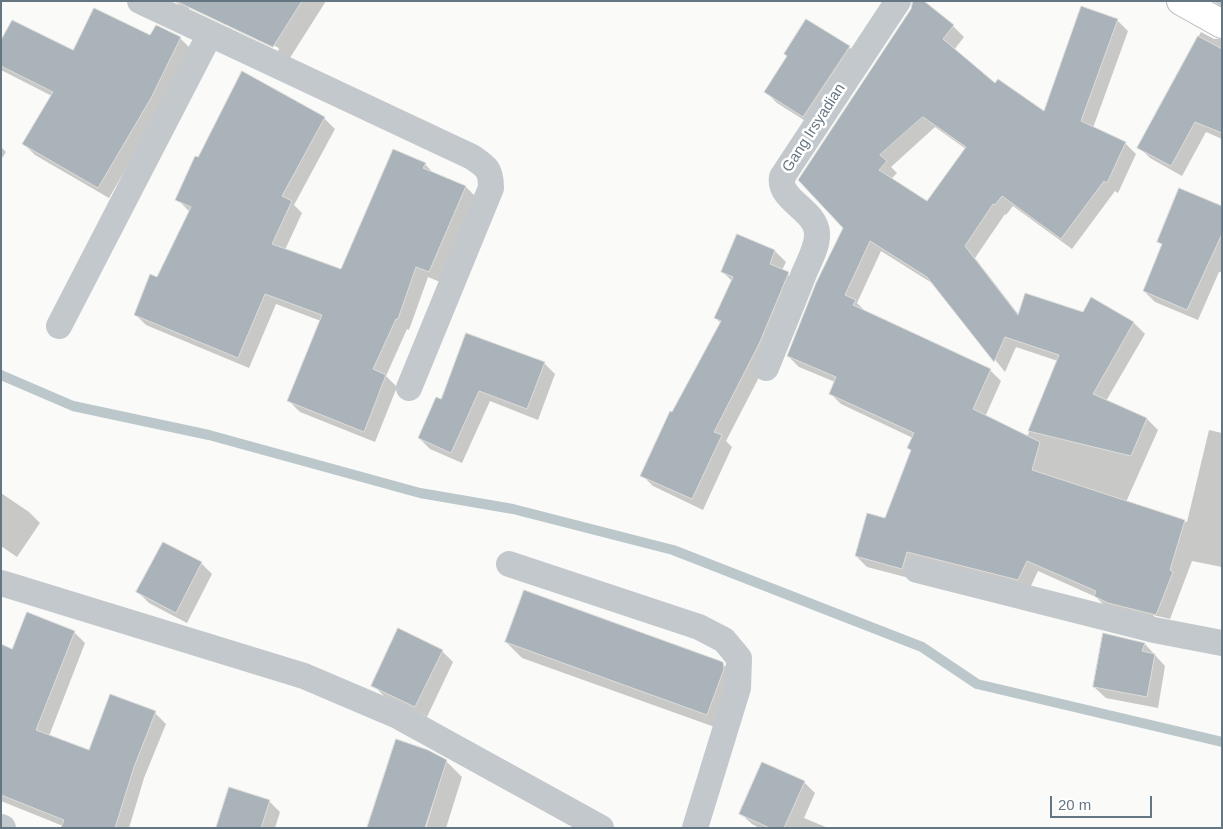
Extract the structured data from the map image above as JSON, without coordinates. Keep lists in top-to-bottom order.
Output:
{
  "streets": {
    "street": ["Gang Irsyadian"]
  },
  "scale_bar": "20 m"
}
